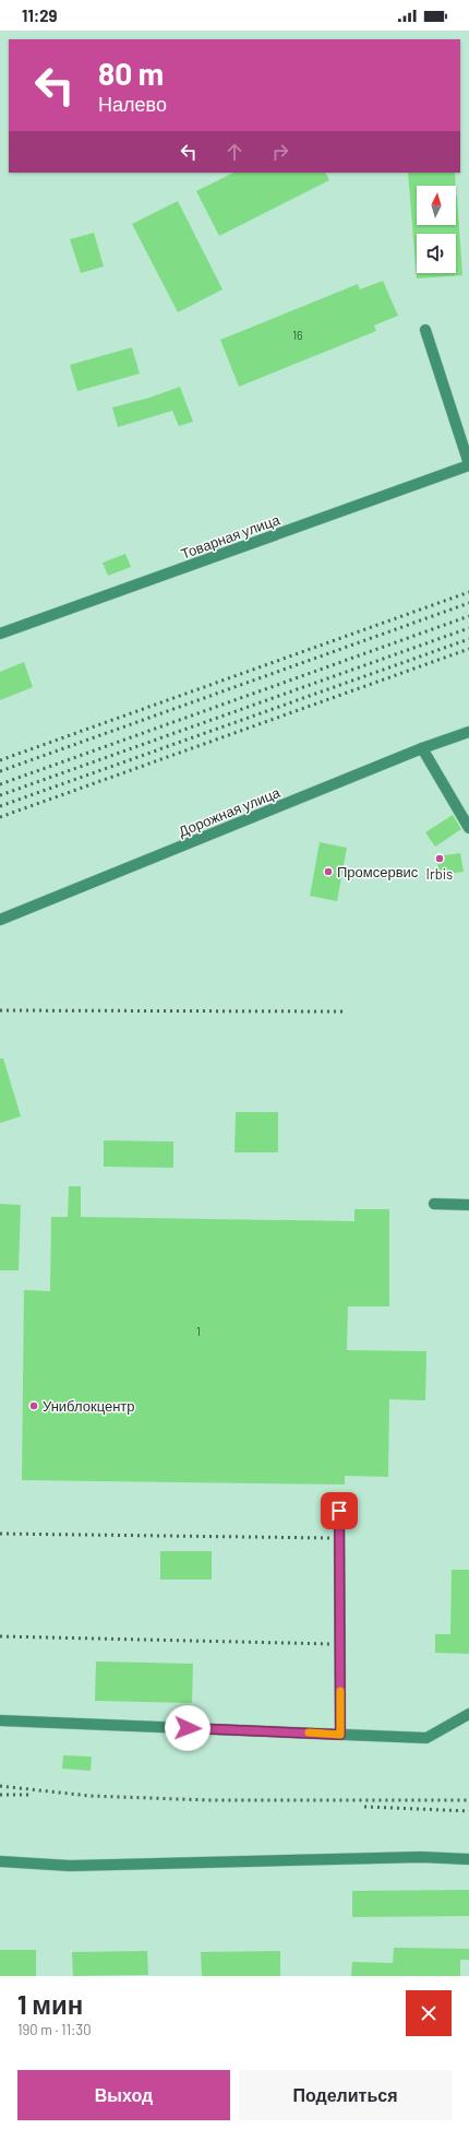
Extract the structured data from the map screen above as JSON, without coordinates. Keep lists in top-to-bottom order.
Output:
{
  "streets": {
    "street": ["Товарная улица", "Дорожная улица"]
  },
  "places": ["Irbis", "Промсервис", "Униблокцентр"],
  "house_numbers": ["16", "1"],
  "north": "top",
  "page": {
    "status": "11:29",
    "turn": ["80 m", "Налево"],
    "heading": ["1 мин", "190 m · 11:30"],
    "buttons": ["Выход", "Поделиться"]
  }
}
